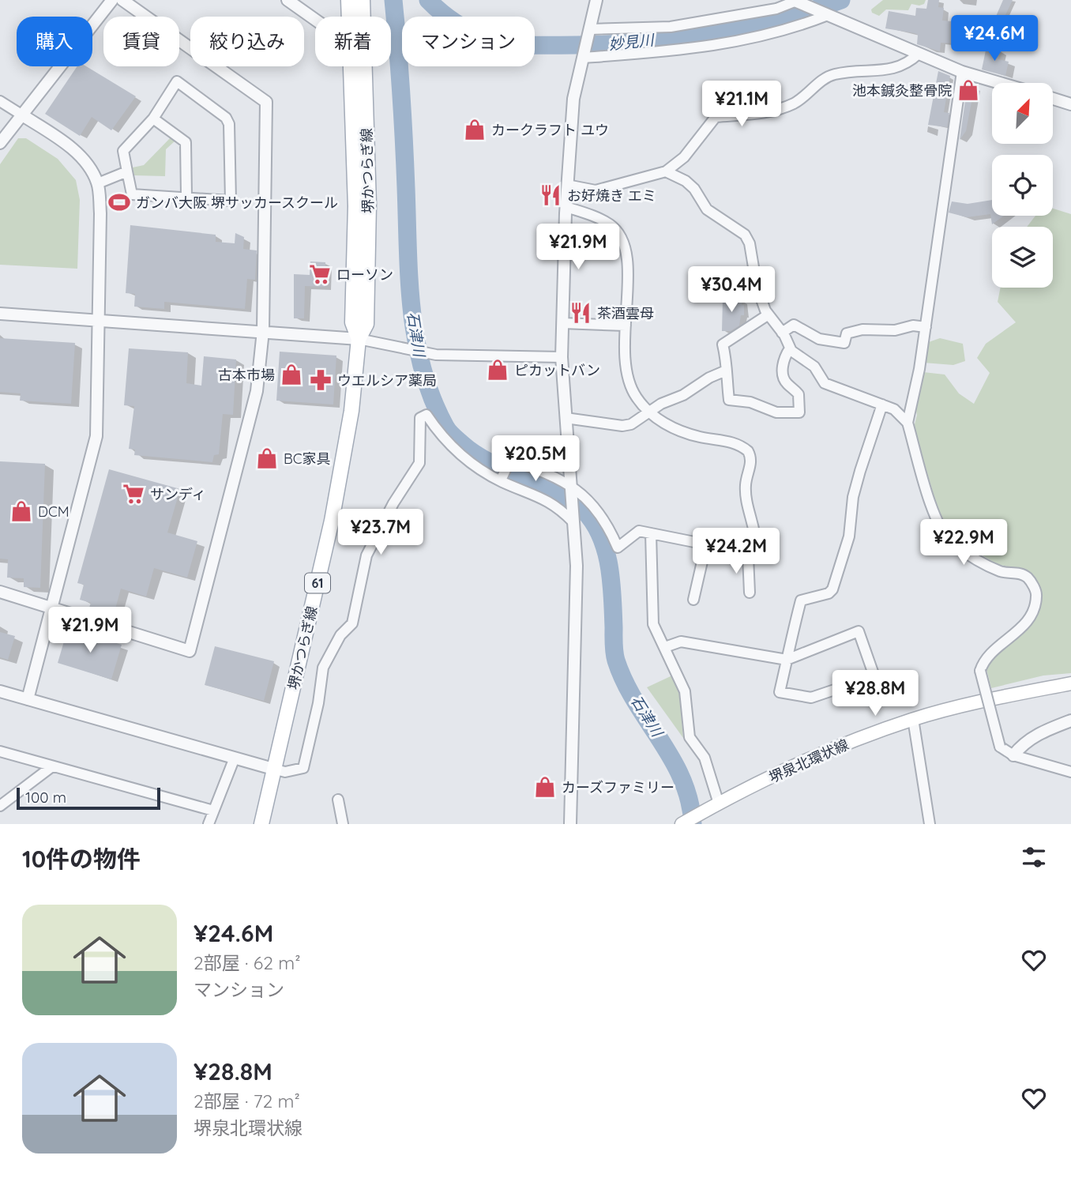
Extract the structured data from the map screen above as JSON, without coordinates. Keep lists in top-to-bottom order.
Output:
{
  "streets": {
    "main road": ["堺かつらぎ線", "61", "堺泉北環状線"]
  },
  "water": ["妙見川", "石津川"],
  "places": {
    "shop": [
      "池本鍼灸整骨院",
      "カークラフト ユウ",
      "ピカットバン",
      "古本市場",
      "BC家具",
      "DCM",
      "カーズファミリー"
    ],
    "restaurant": ["お好焼き エミ", "茶酒雲母"],
    "sports": ["ガンバ大阪 堺サッカースクール"],
    "supermarket": ["ローソン", "サンディ"],
    "pharmacy": ["ウエルシア薬局"]
  },
  "scale_bar": "100 m",
  "north": "top right",
  "page": {
    "price": [
      "¥24.6M",
      "¥21.1M",
      "¥21.9M",
      "¥30.4M",
      "¥20.5M",
      "¥23.7M",
      "¥22.9M",
      "¥24.2M",
      "¥21.9M",
      "¥28.8M"
    ],
    "chip": [
      "購入",
      "賃貸",
      "絞り込み",
      "新着",
      "マンション"
    ],
    "scale": "100 m",
    "heading": "10件の物件",
    "list": [
      {
        "name": "¥24.6M",
        "note": "2部屋 · 62 m² · マンション"
      },
      {
        "name": "¥28.8M",
        "note": "2部屋 · 72 m² · 堺泉北環状線"
      }
    ]
  }
}
